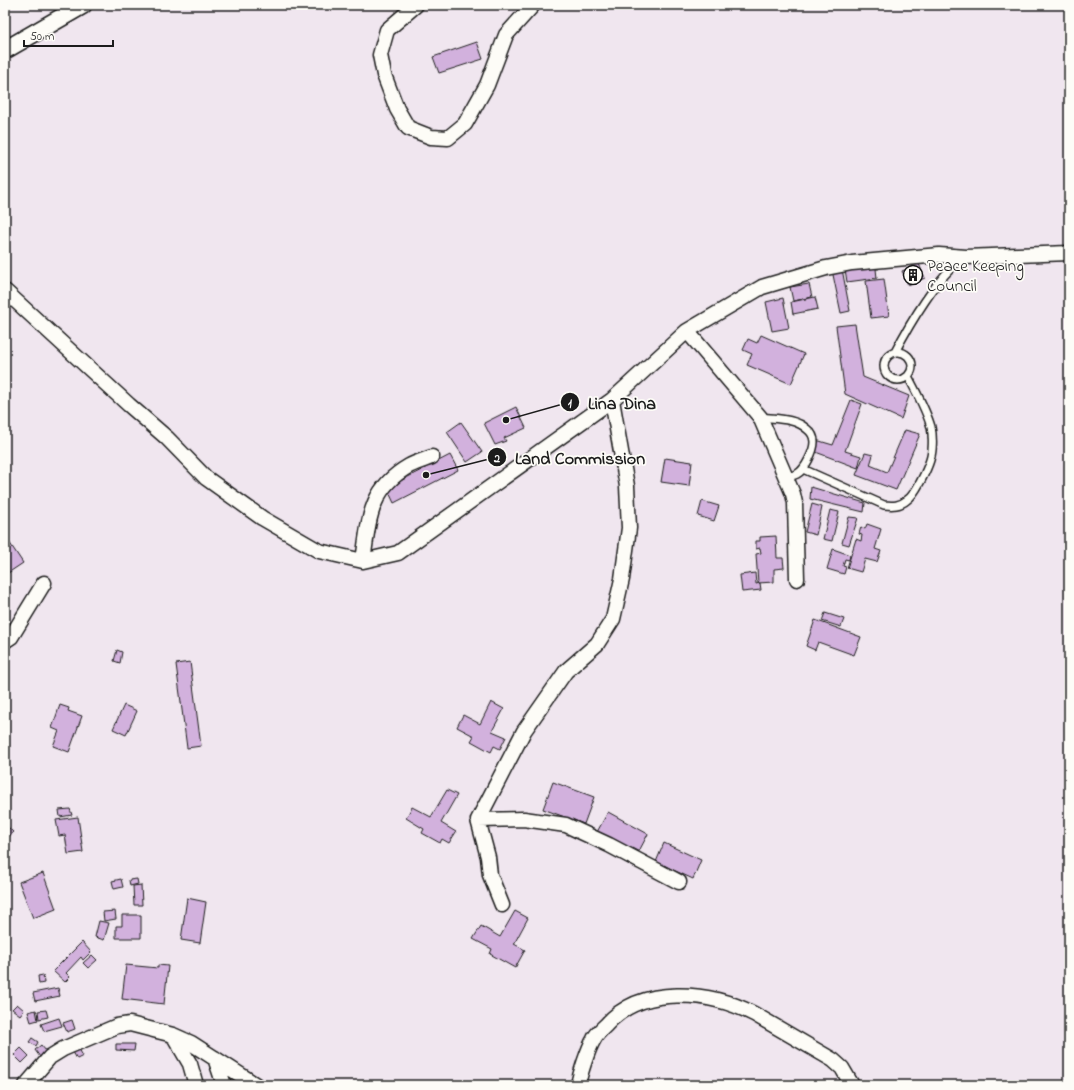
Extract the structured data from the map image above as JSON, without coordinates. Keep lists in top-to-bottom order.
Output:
{
  "places": {
    "building": ["Peace Keeping Council"],
    "other": ["Lina Dina", "Land Commission"]
  },
  "scale_bar": "50 m"
}
